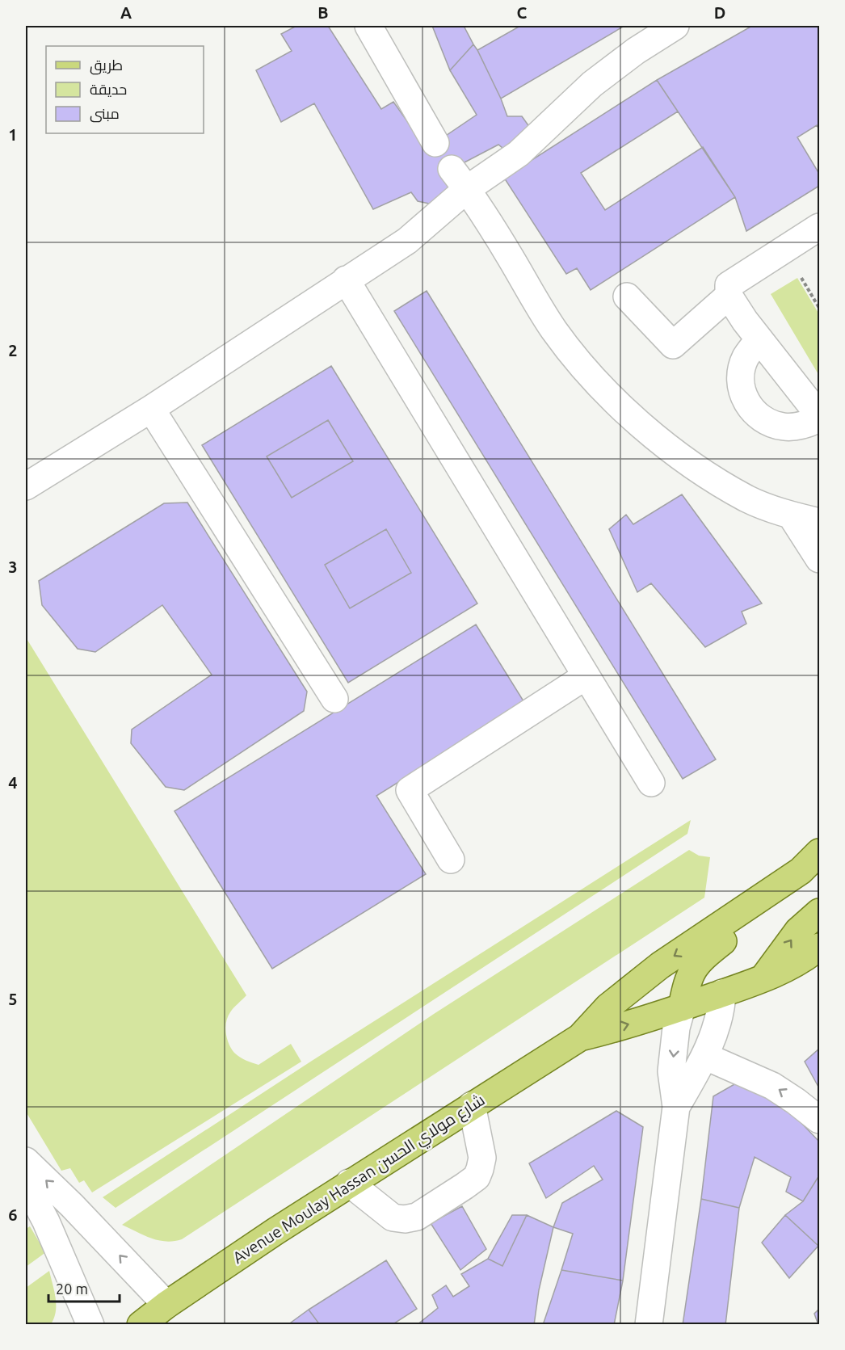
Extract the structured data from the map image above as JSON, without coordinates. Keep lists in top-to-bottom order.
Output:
{
  "streets": {
    "main road": ["Avenue Moulay Hassan شارع مولاي الحسن"]
  },
  "legend": ["طريق", "حديقة", "مبنى"],
  "scale_bar": "20 m",
  "grid": {
    "columns": [
      "A",
      "B",
      "C",
      "D"
    ],
    "rows": [
      "1",
      "2",
      "3",
      "4",
      "5",
      "6"
    ]
  }
}
